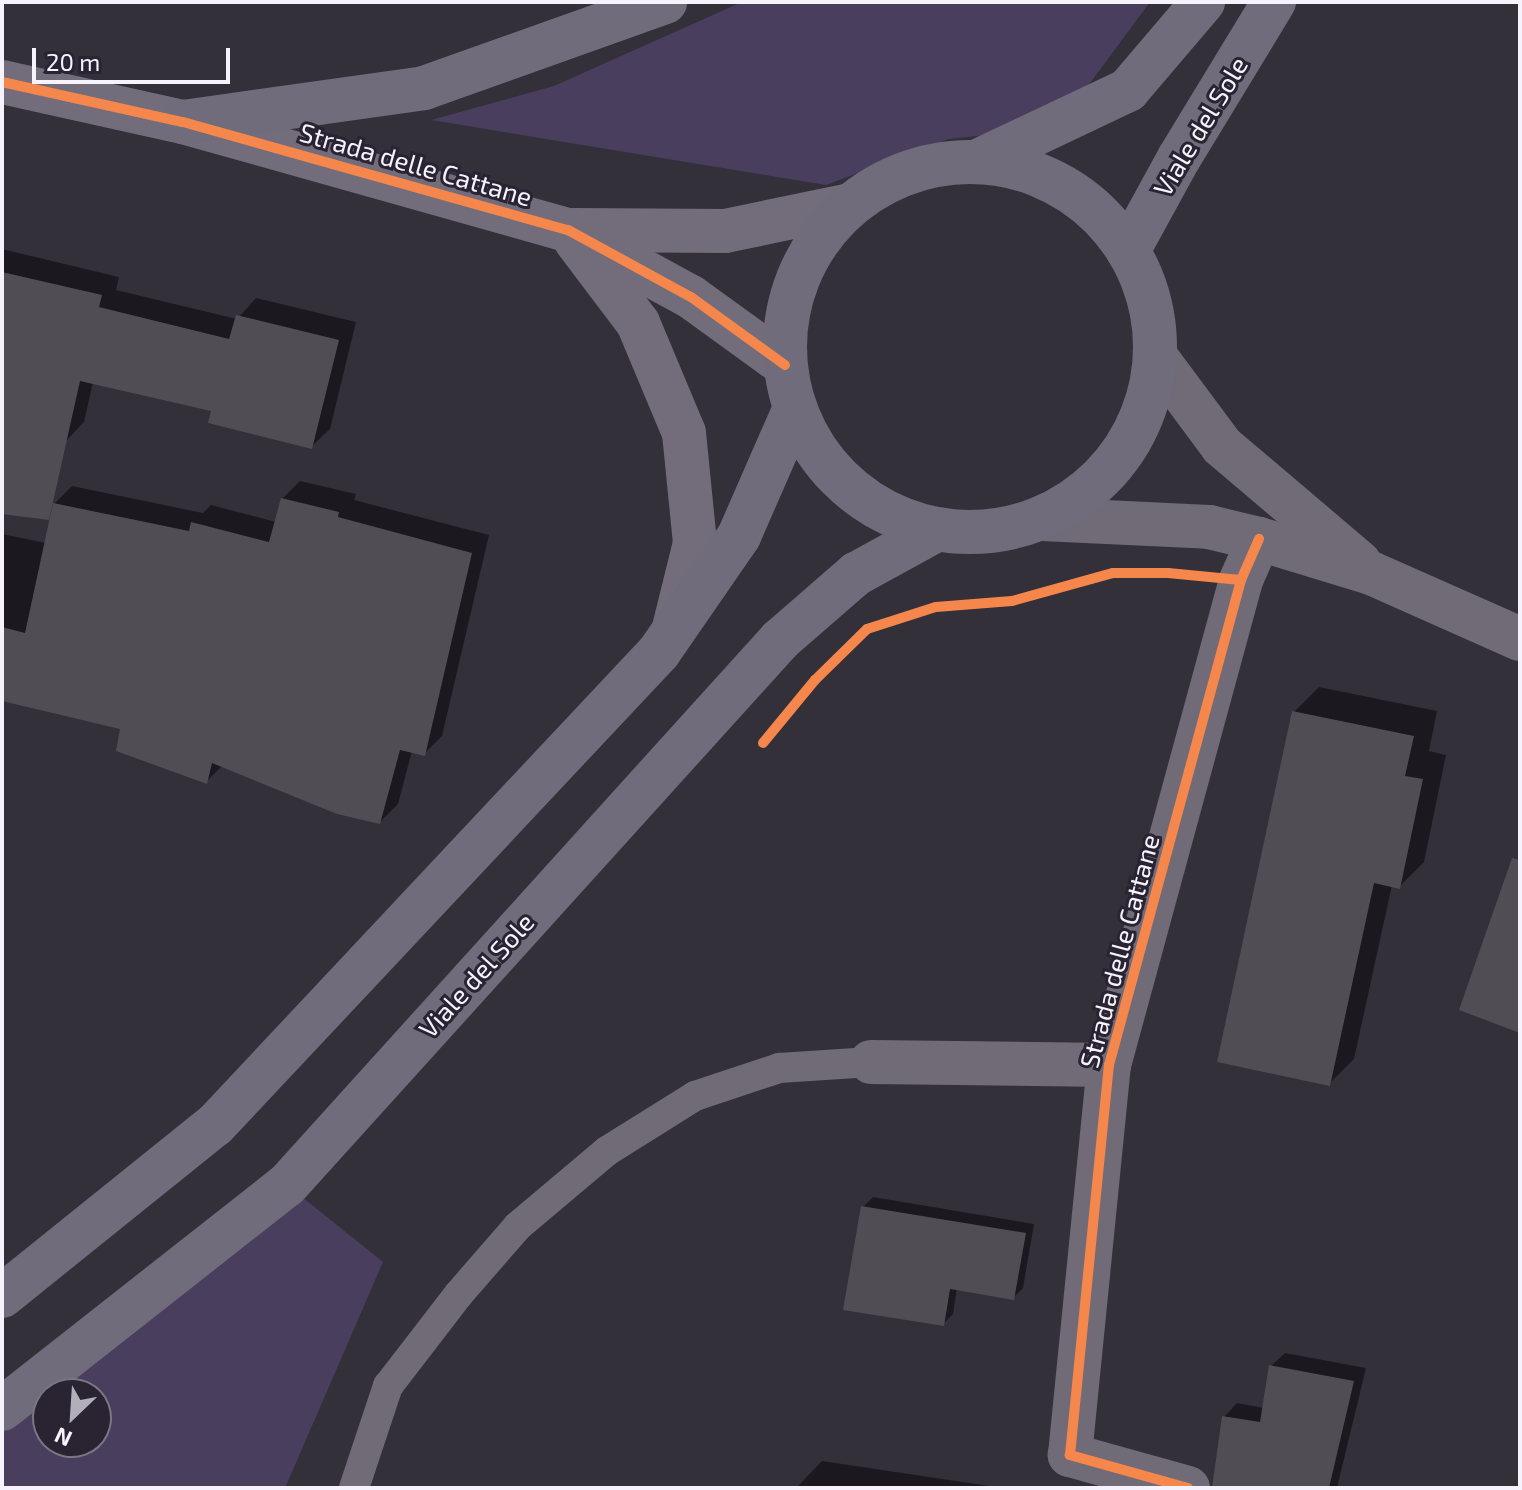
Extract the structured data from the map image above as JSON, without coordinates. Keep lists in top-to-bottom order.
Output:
{
  "streets": {
    "main road": ["Viale del Sole"],
    "street": ["Strada delle Cattane"]
  },
  "scale_bar": "20 m",
  "north": "bottom left"
}
